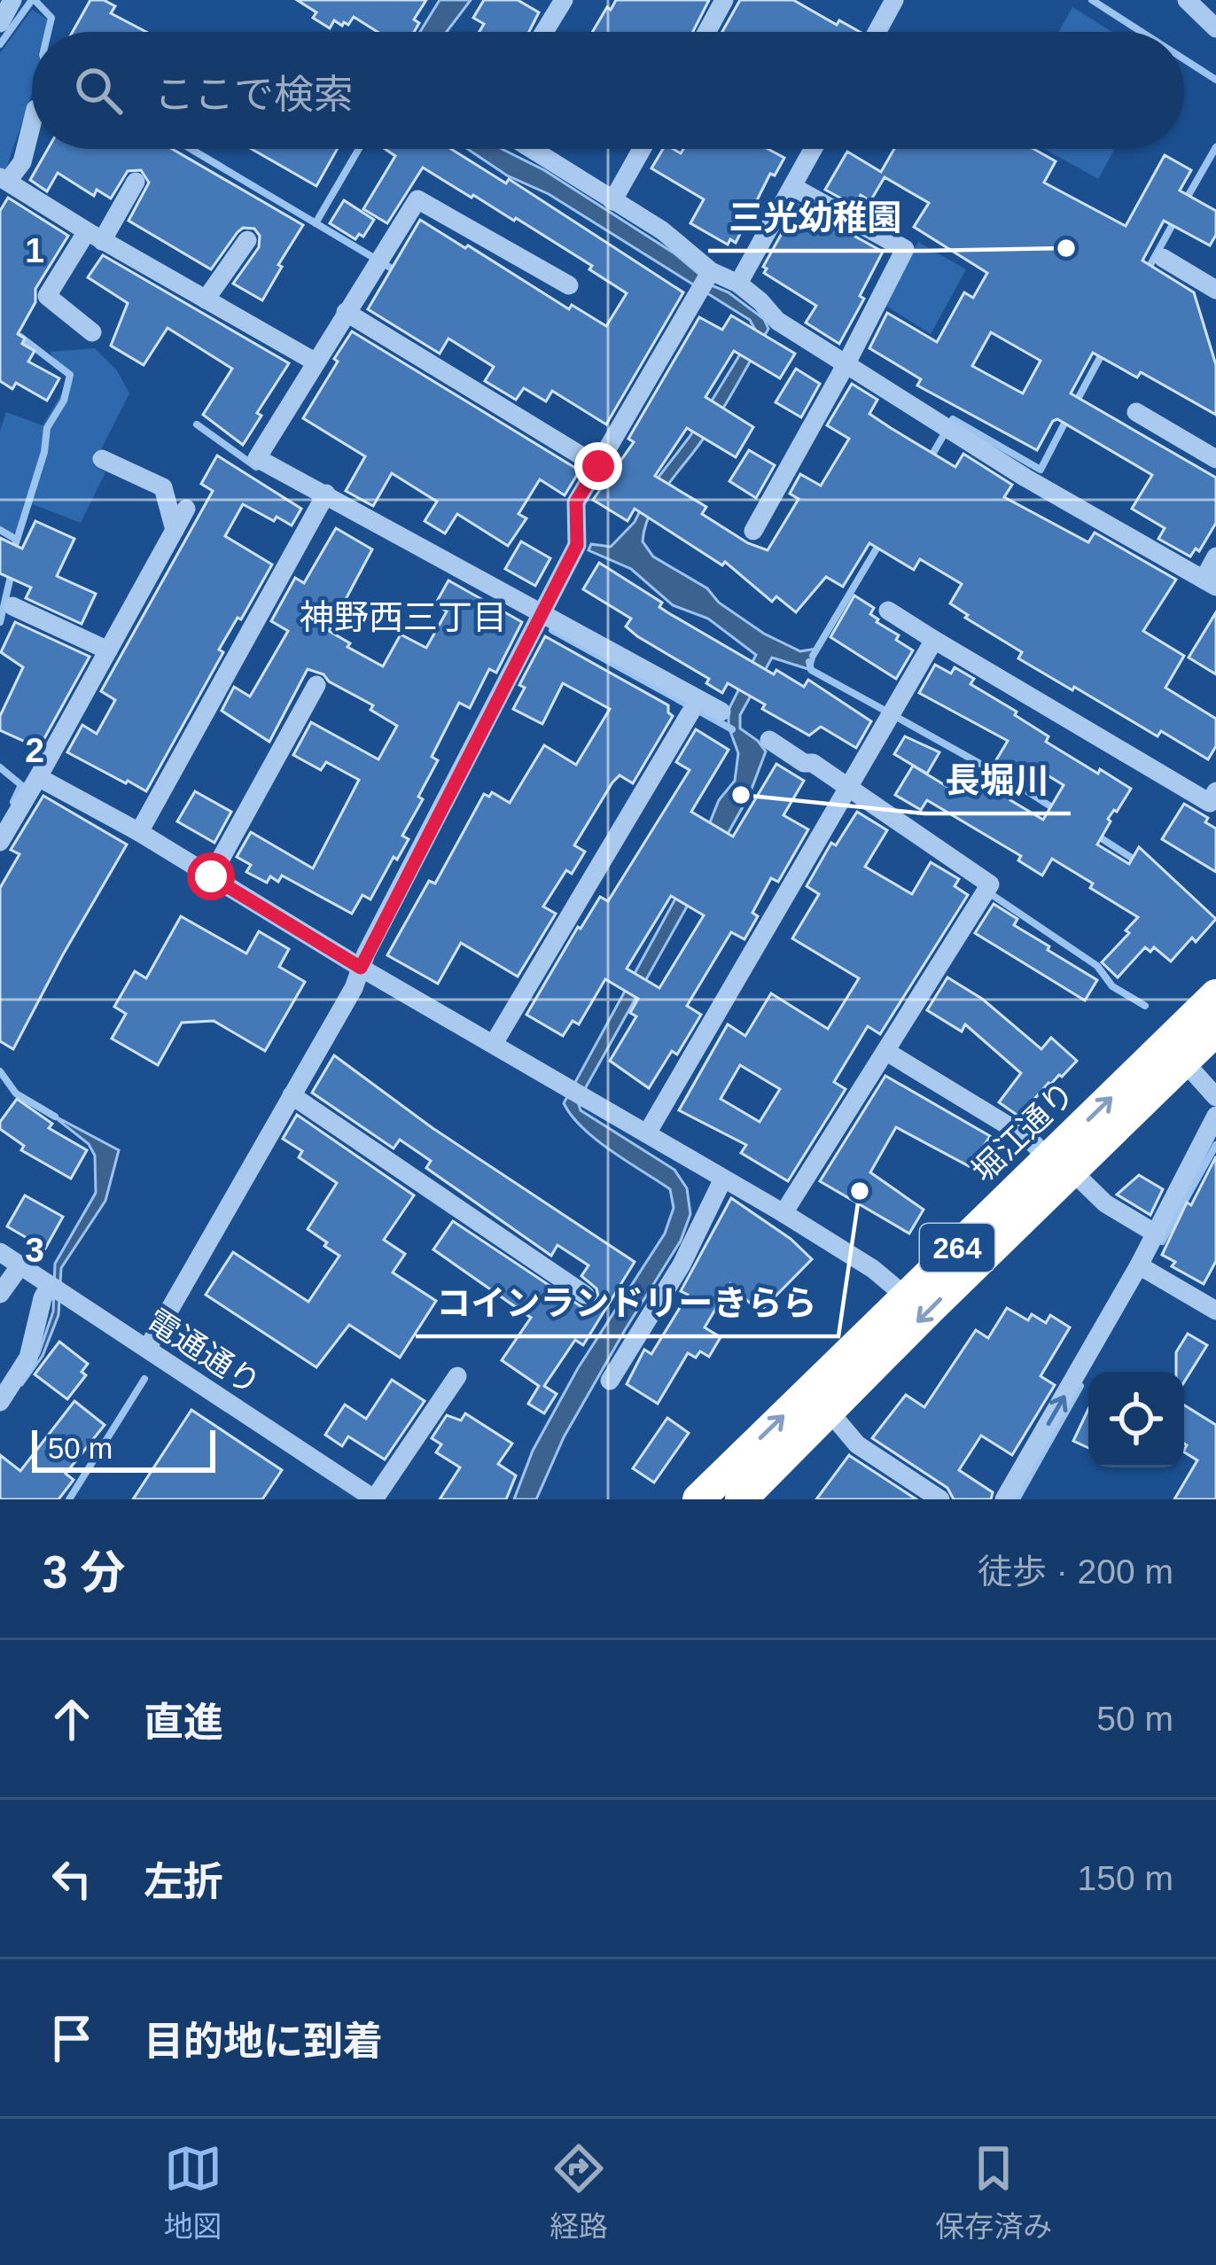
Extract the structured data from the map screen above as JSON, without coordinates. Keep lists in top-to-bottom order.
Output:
{
  "streets": {
    "highway": ["堀江通り", "264"],
    "street": ["電通通り"]
  },
  "districts": ["神野西三丁目"],
  "places": ["三光幼稚園", "長堀川", "コインランドリーきらら"],
  "scale_bar": "50 m",
  "page": {
    "search": "ここで検索",
    "scale": "50 m",
    "heading": ["3 分", "徒歩 · 200 m"],
    "list": [
      ["直進", "50 m"],
      ["左折", "150 m"],
      "目的地に到着"
    ],
    "nav": ["地図", "経路", "保存済み"]
  },
  "grid": {
    "rows": ["1", "2", "3"]
  }
}
